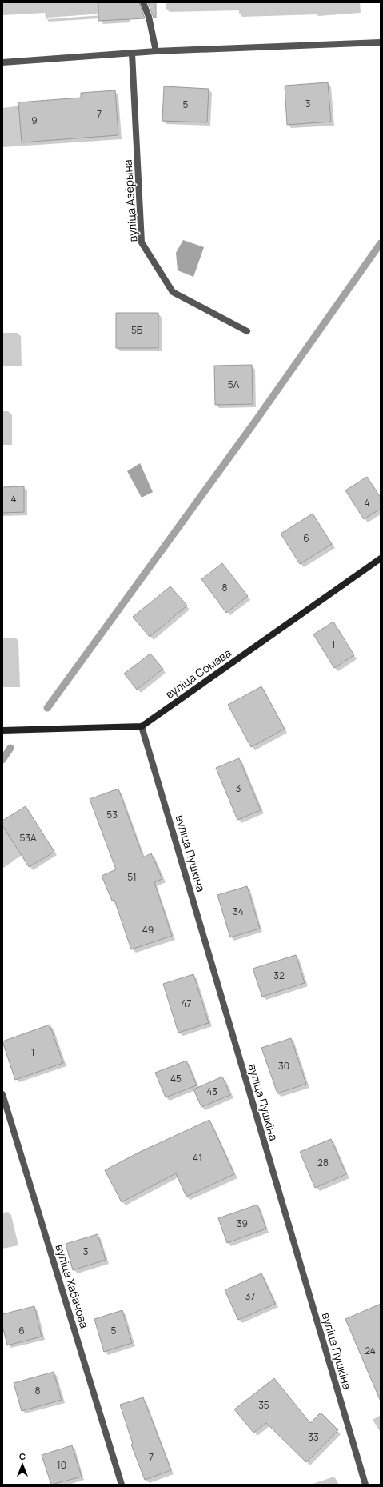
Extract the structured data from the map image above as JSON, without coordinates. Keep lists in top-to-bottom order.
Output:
{
  "streets": {
    "street": [
      "вуліца Азёрына",
      "вуліца Сомава",
      "вуліца Пушкіна",
      "вуліца Хабачова"
    ]
  },
  "crossings": [
    ["вуліца Сомава", "вуліца Пушкіна"]
  ],
  "house_numbers": [
    "3",
    "5",
    "7",
    "9",
    "5Б",
    "5А",
    "4",
    "4",
    "6",
    "8",
    "1",
    "3",
    "53",
    "53А",
    "51",
    "34",
    "49",
    "32",
    "47",
    "1",
    "30",
    "45",
    "43",
    "41",
    "28",
    "39",
    "3",
    "37",
    "6",
    "5",
    "24",
    "8",
    "35",
    "33",
    "7",
    "10"
  ],
  "north": "top"
}
